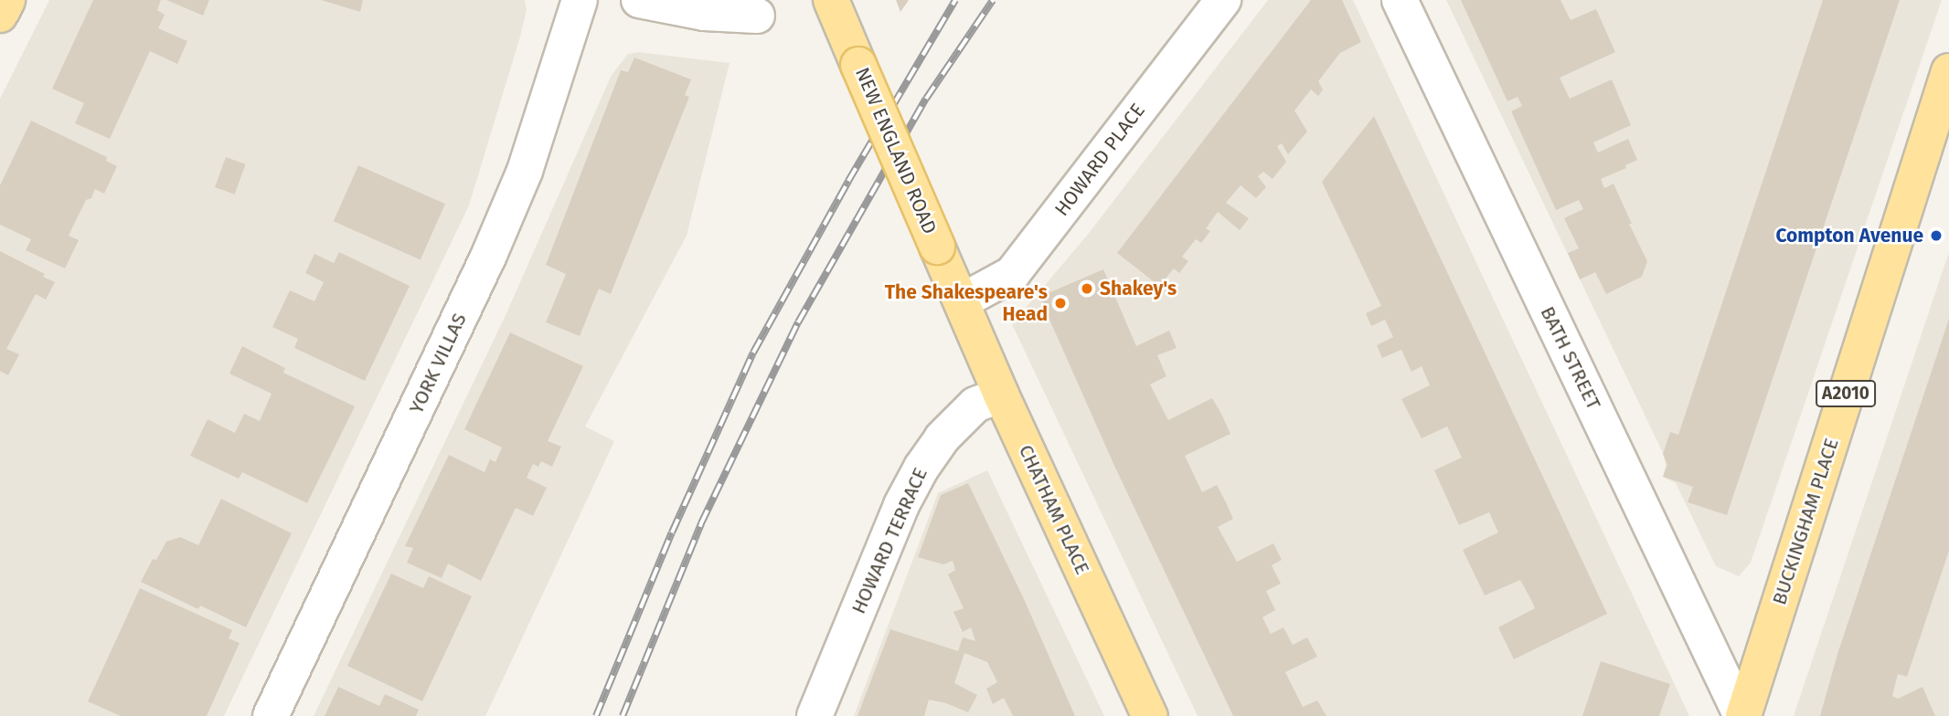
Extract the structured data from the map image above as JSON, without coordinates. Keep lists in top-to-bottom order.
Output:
{
  "streets": {
    "main road": [
      "NEW ENGLAND ROAD",
      "A2010",
      "CHATHAM PLACE",
      "BUCKINGHAM PLACE"
    ],
    "street": [
      "HOWARD PLACE",
      "BATH STREET",
      "YORK VILLAS",
      "HOWARD TERRACE"
    ]
  },
  "crossings": [
    ["NEW ENGLAND ROAD", "HOWARD PLACE"],
    ["NEW ENGLAND ROAD", "CHATHAM PLACE"],
    ["HOWARD PLACE", "CHATHAM PLACE"],
    ["BATH STREET", "BUCKINGHAM PLACE"],
    ["CHATHAM PLACE", "HOWARD TERRACE"]
  ],
  "places": ["Compton Avenue", "Shakey's", "The Shakespeare's Head"]
}
